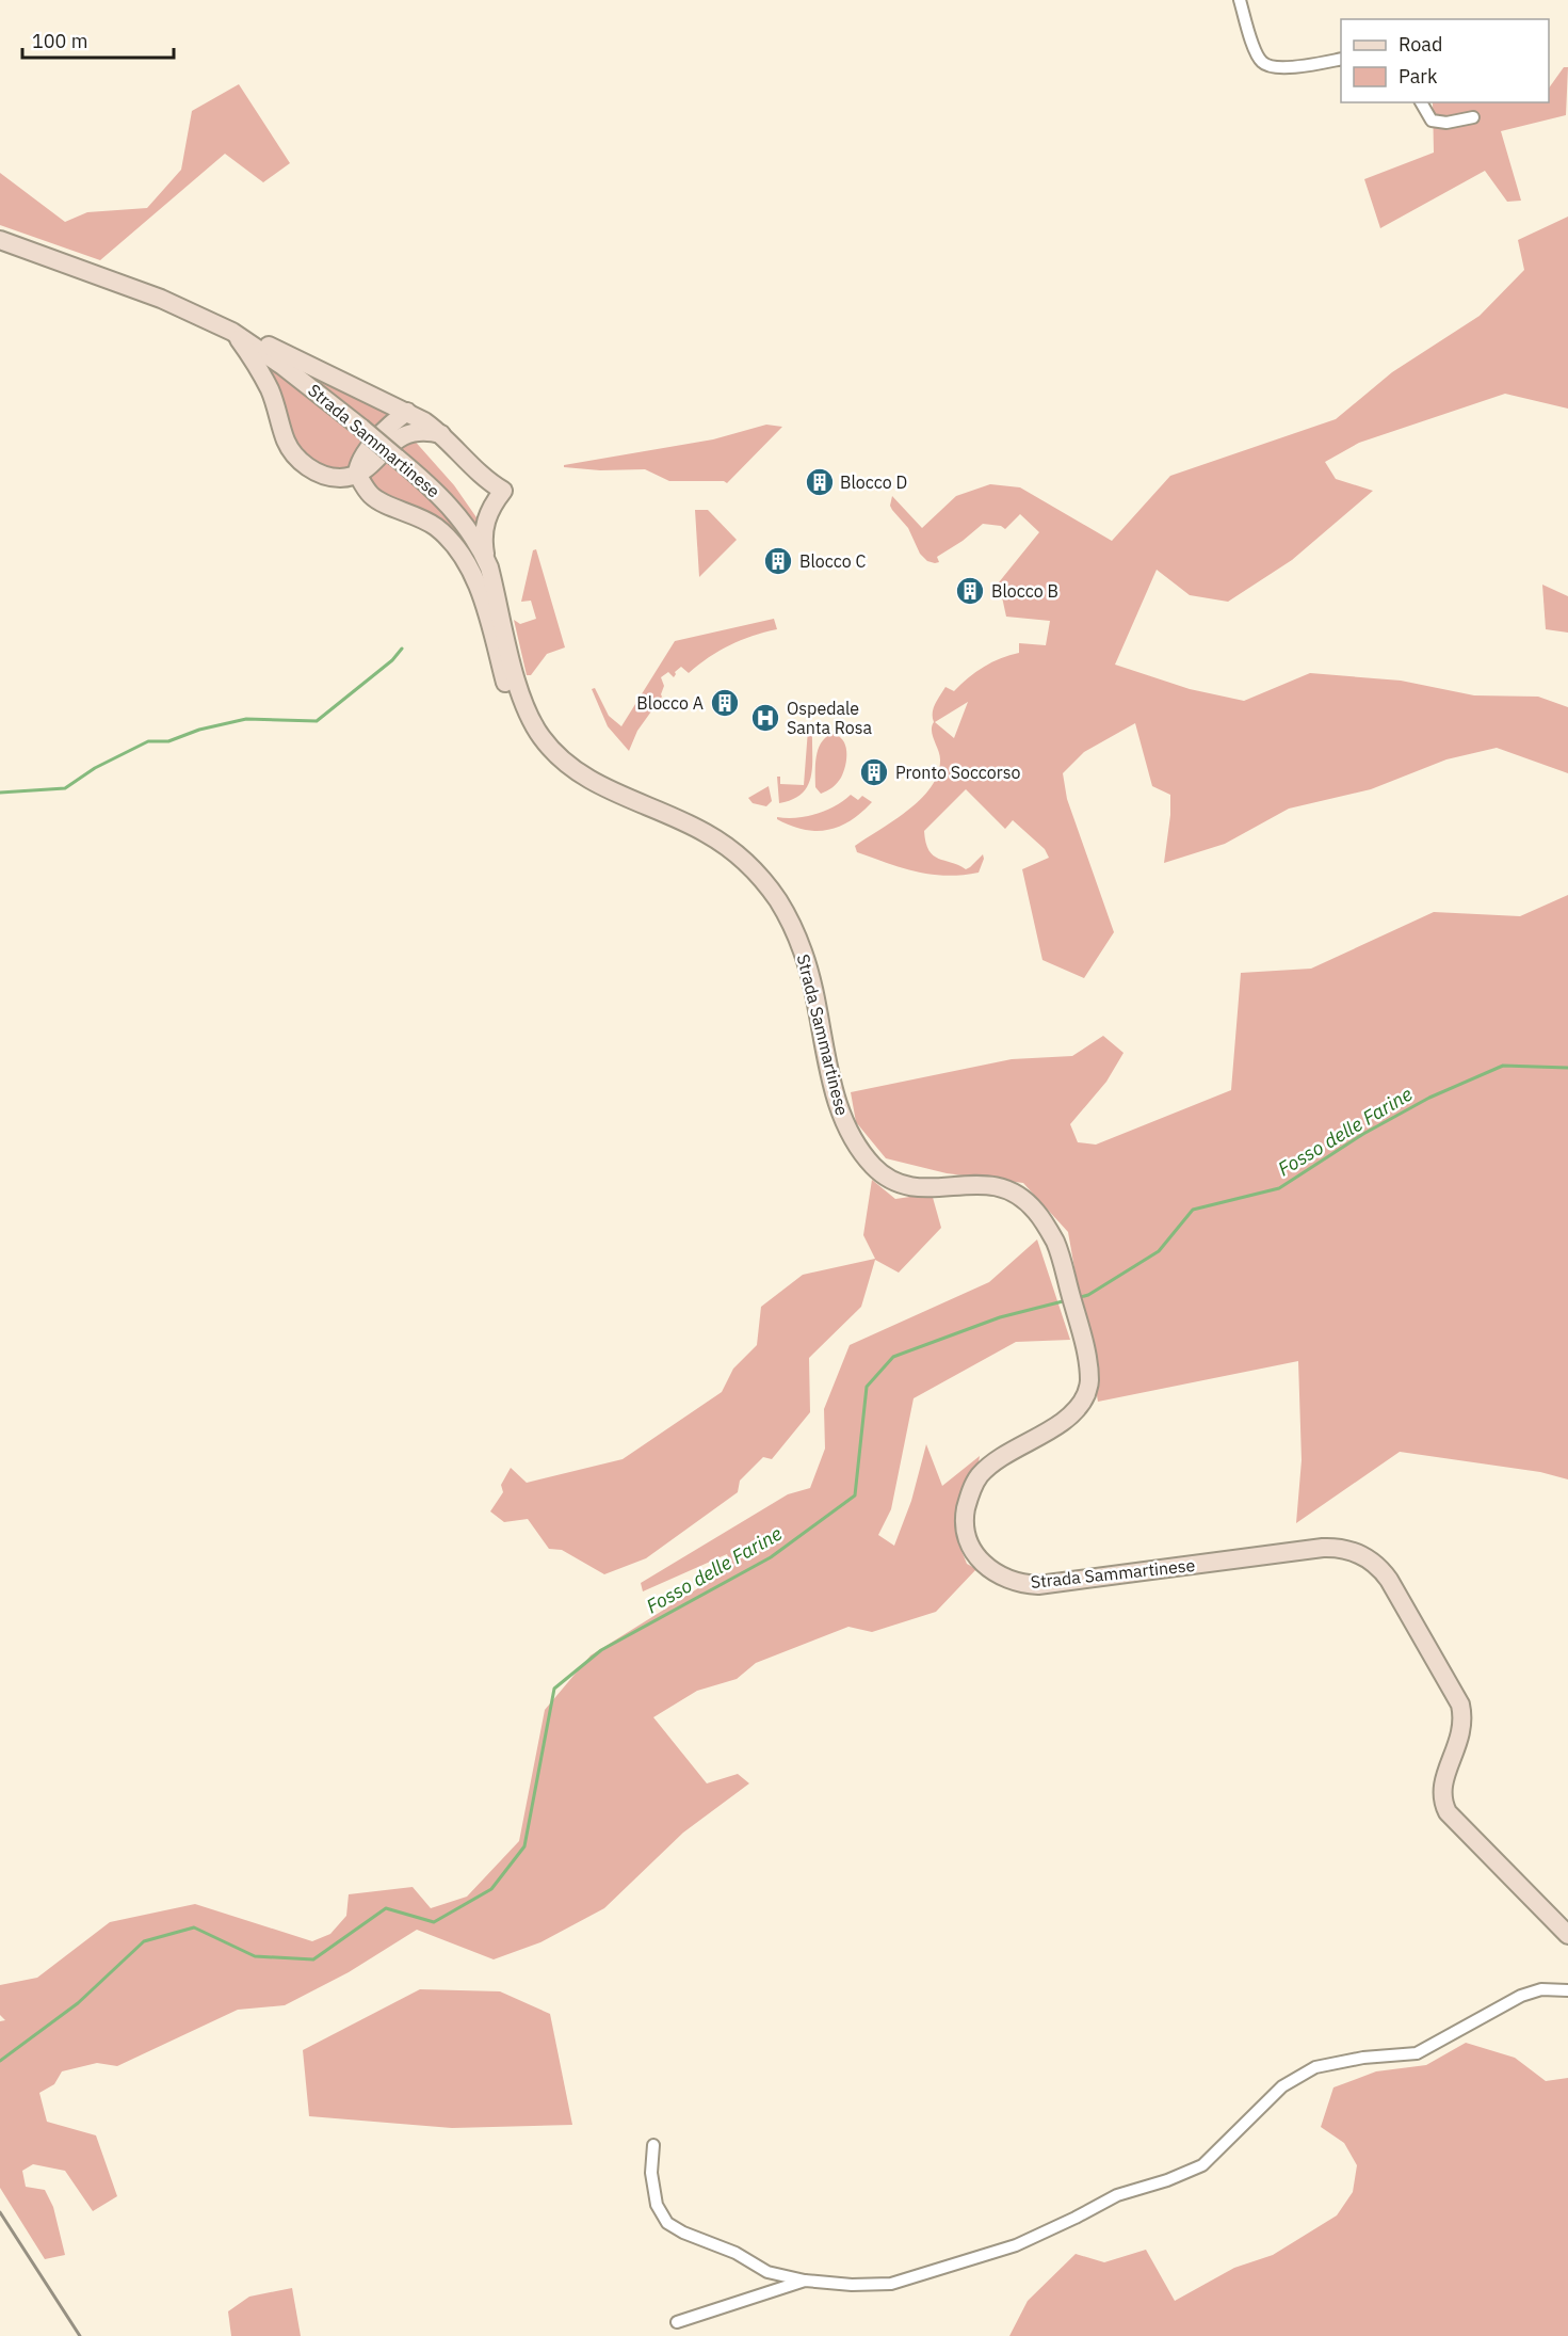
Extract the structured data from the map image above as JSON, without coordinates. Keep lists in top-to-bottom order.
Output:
{
  "streets": {
    "main road": ["Strada Sammartinese"]
  },
  "water": ["Fosso delle Farine"],
  "places": {
    "building": [
      "Blocco D",
      "Blocco C",
      "Blocco B",
      "Blocco A",
      "Pronto Soccorso"
    ],
    "hospital": ["Ospedale Santa Rosa"]
  },
  "legend": ["Road", "Park"],
  "scale_bar": "100 m"
}
